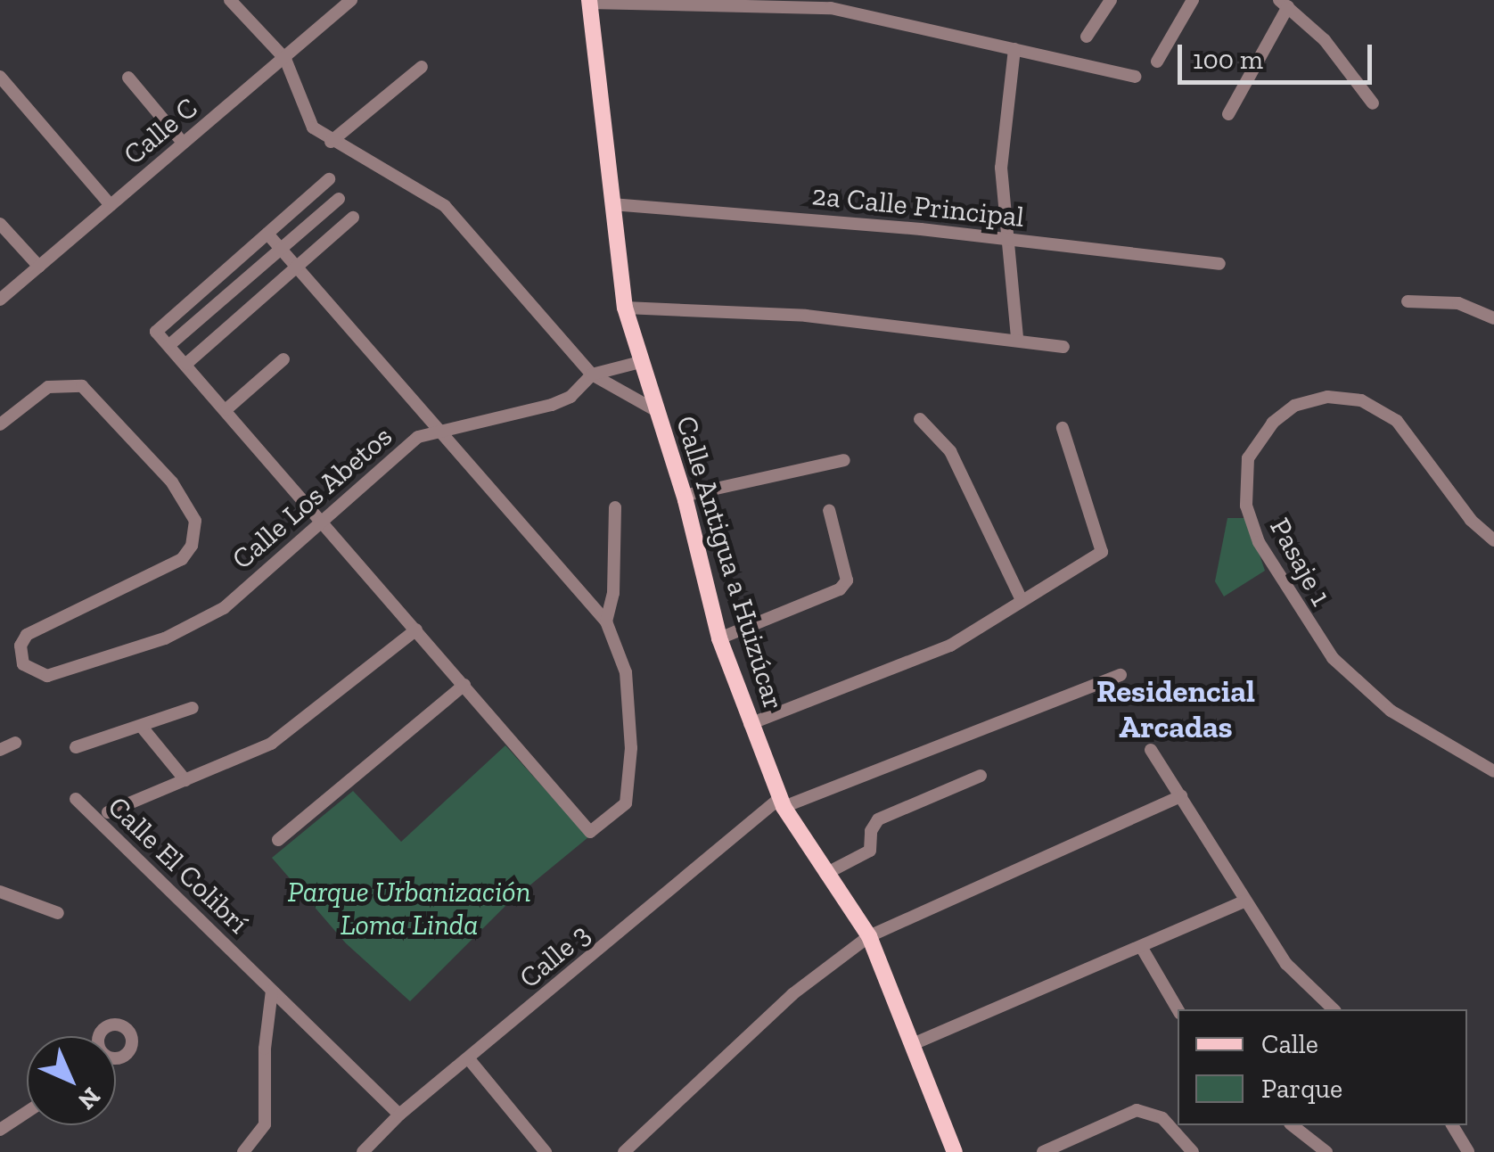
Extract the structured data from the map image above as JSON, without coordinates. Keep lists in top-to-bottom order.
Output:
{
  "streets": {
    "main road": ["Calle Antigua a Huizúcar"],
    "street": [
      "Calle C",
      "2a Calle Principal",
      "Calle Los Abetos",
      "Pasaje 1",
      "Calle El Colibrí",
      "Calle 3"
    ]
  },
  "crossings": [
    ["2a Calle Principal", "Calle Antigua a Huizúcar"],
    ["Calle Los Abetos", "Calle Antigua a Huizúcar"],
    ["Calle Antigua a Huizúcar", "Calle 3"],
    ["Calle El Colibrí", "Calle 3"]
  ],
  "districts": ["Residencial Arcadas"],
  "parks": ["Parque Urbanización Loma Linda"],
  "legend": ["Calle", "Parque"],
  "scale_bar": "100 m",
  "north": "bottom right"
}
